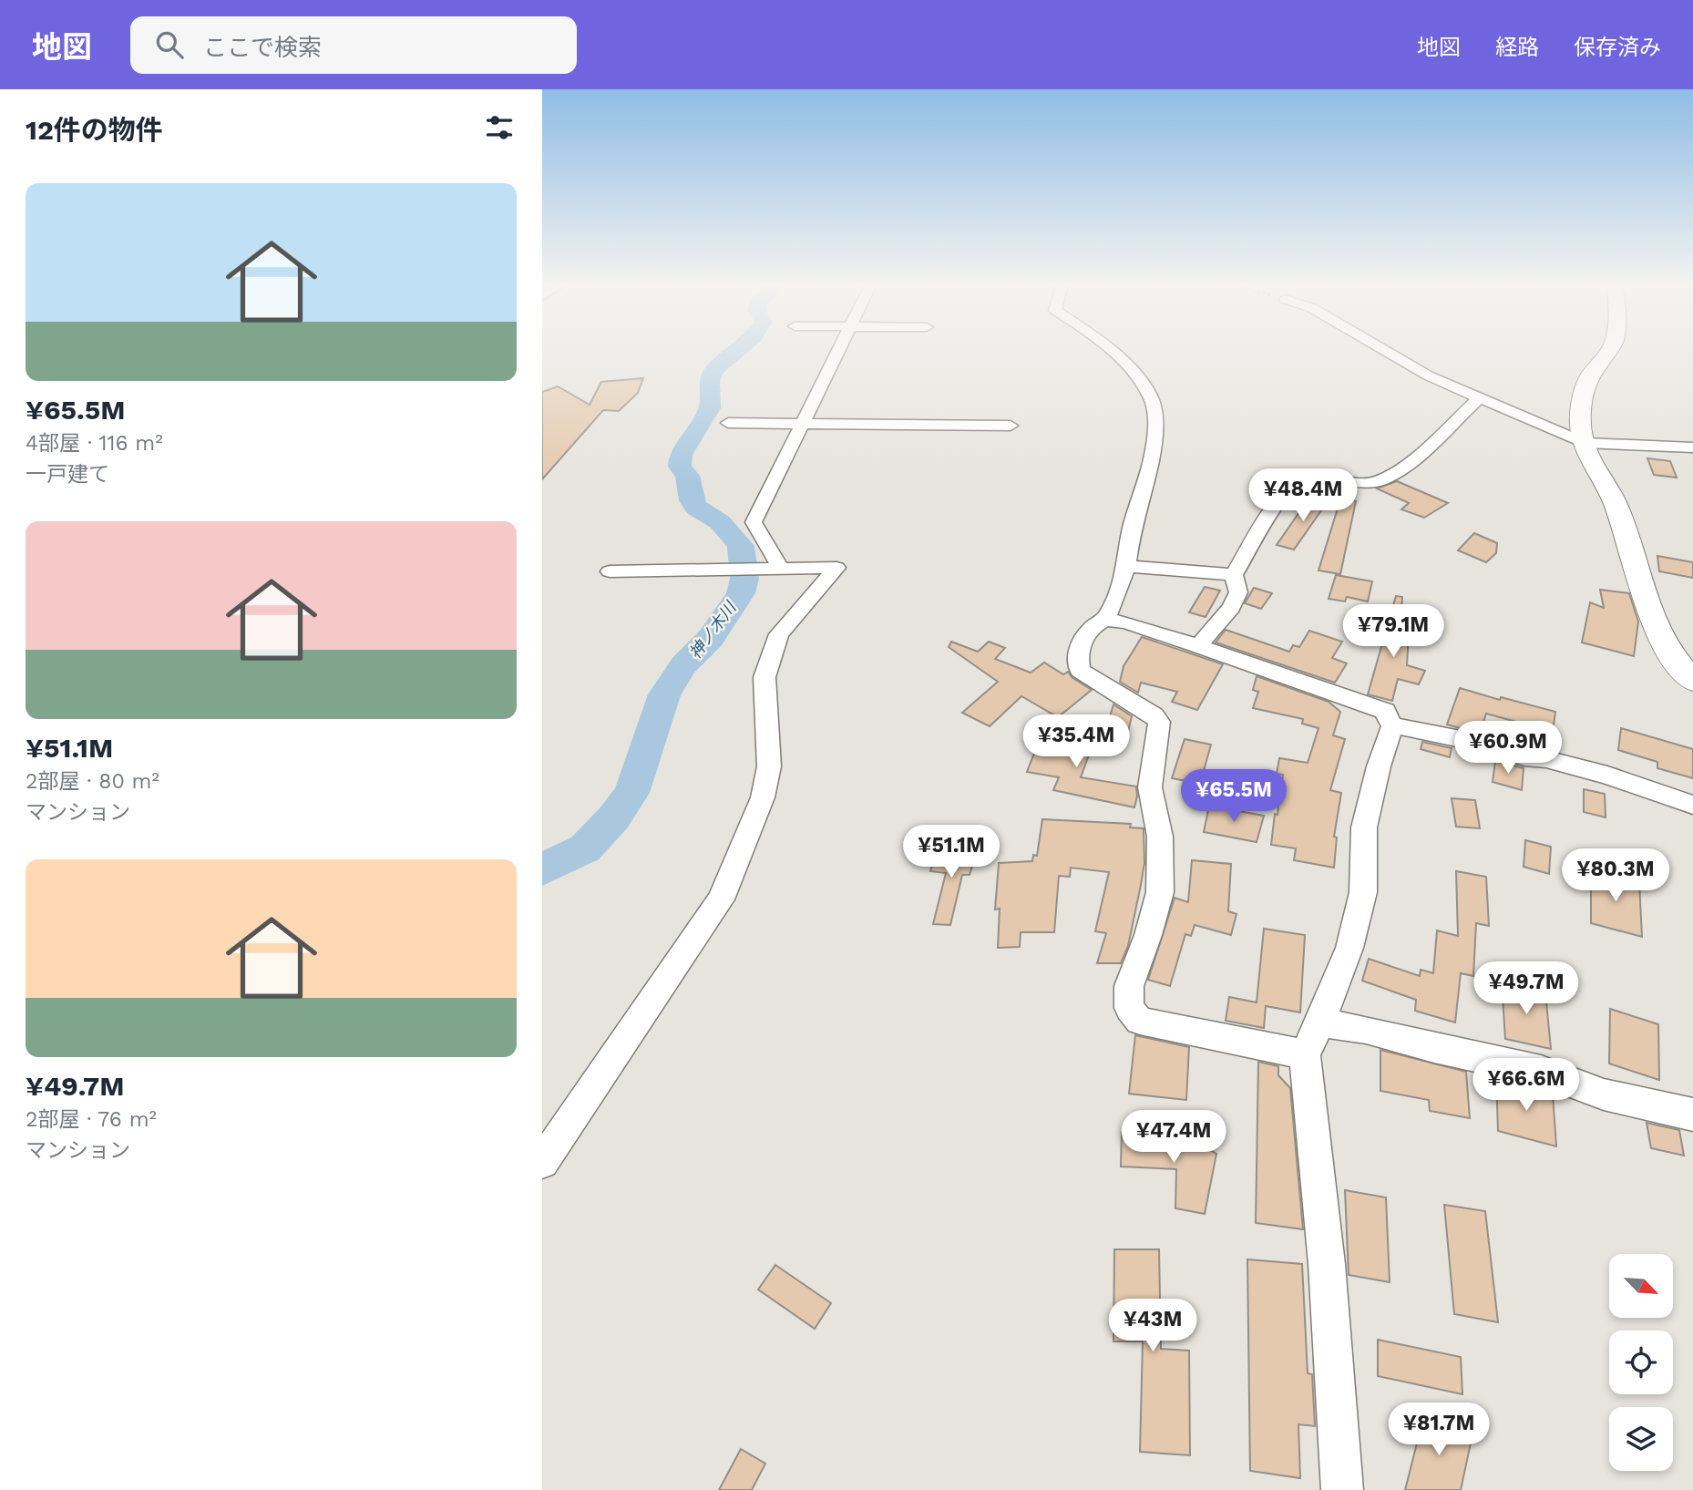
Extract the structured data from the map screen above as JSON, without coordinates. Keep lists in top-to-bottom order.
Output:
{
  "water": ["神ノ木川"],
  "north": "bottom right",
  "page": {
    "header": "地図",
    "search": "ここで検索",
    "nav": ["地図", "経路", "保存済み"],
    "heading": "12件の物件",
    "list": [
      {
        "name": "¥65.5M",
        "note": "4部屋 · 116 m² · 一戸建て"
      },
      {
        "name": "¥51.1M",
        "note": "2部屋 · 80 m² · マンション"
      },
      {
        "name": "¥49.7M",
        "note": "2部屋 · 76 m² · マンション"
      }
    ],
    "price": [
      "¥48.4M",
      "¥79.1M",
      "¥35.4M",
      "¥60.9M",
      "¥65.5M",
      "¥51.1M",
      "¥80.3M",
      "¥49.7M",
      "¥66.6M",
      "¥47.4M",
      "¥43M",
      "¥81.7M"
    ]
  }
}
